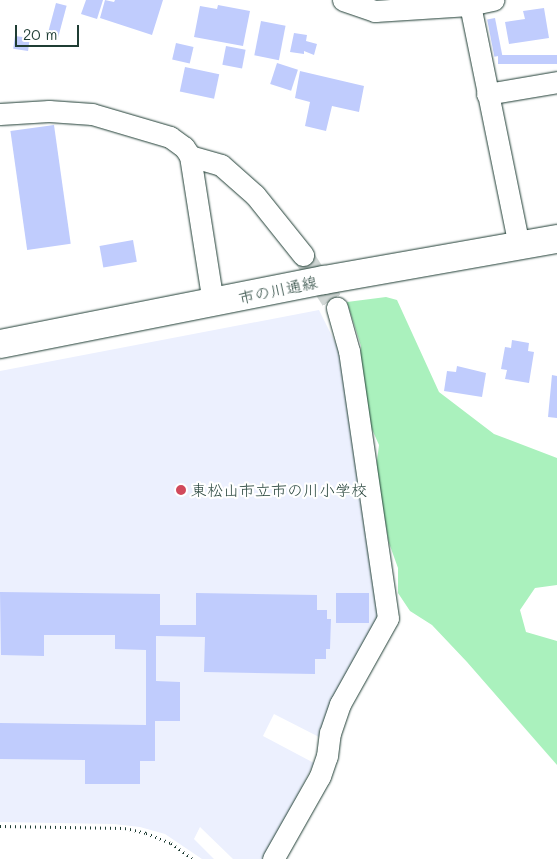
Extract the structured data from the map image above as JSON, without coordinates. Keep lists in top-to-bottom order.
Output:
{
  "streets": {
    "street": ["市の川通線"]
  },
  "places": ["東松山市立市の川小学校"],
  "scale_bar": "20 m"
}
